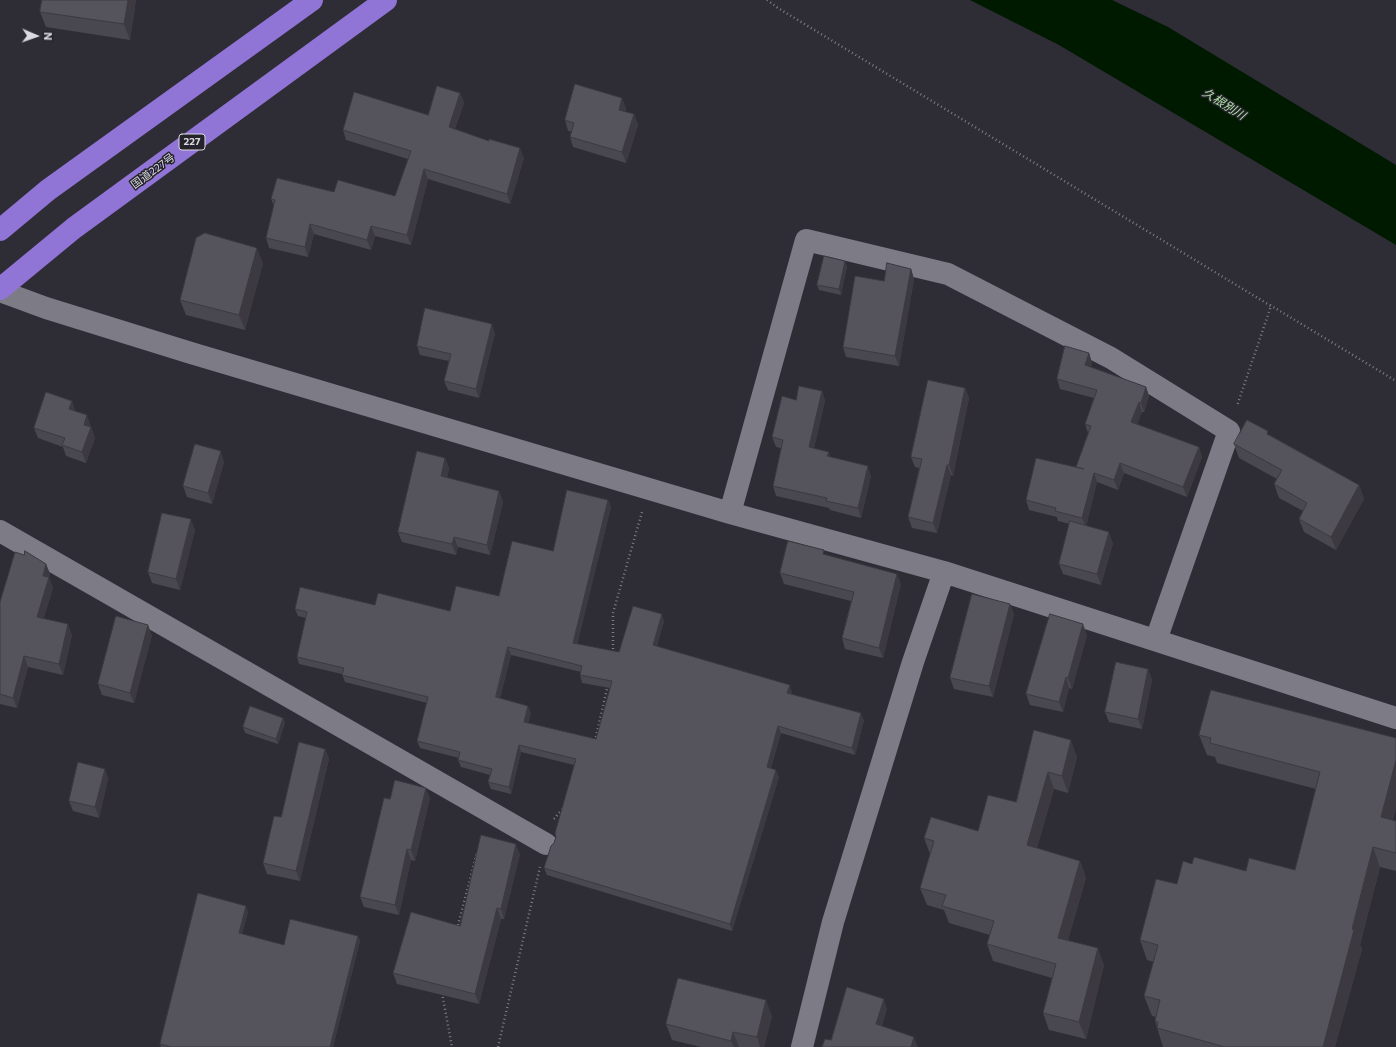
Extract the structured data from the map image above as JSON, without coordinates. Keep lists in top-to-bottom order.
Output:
{
  "streets": {
    "highway": ["227", "国道227号"]
  },
  "water": ["久根別川"],
  "north": "right"
}
